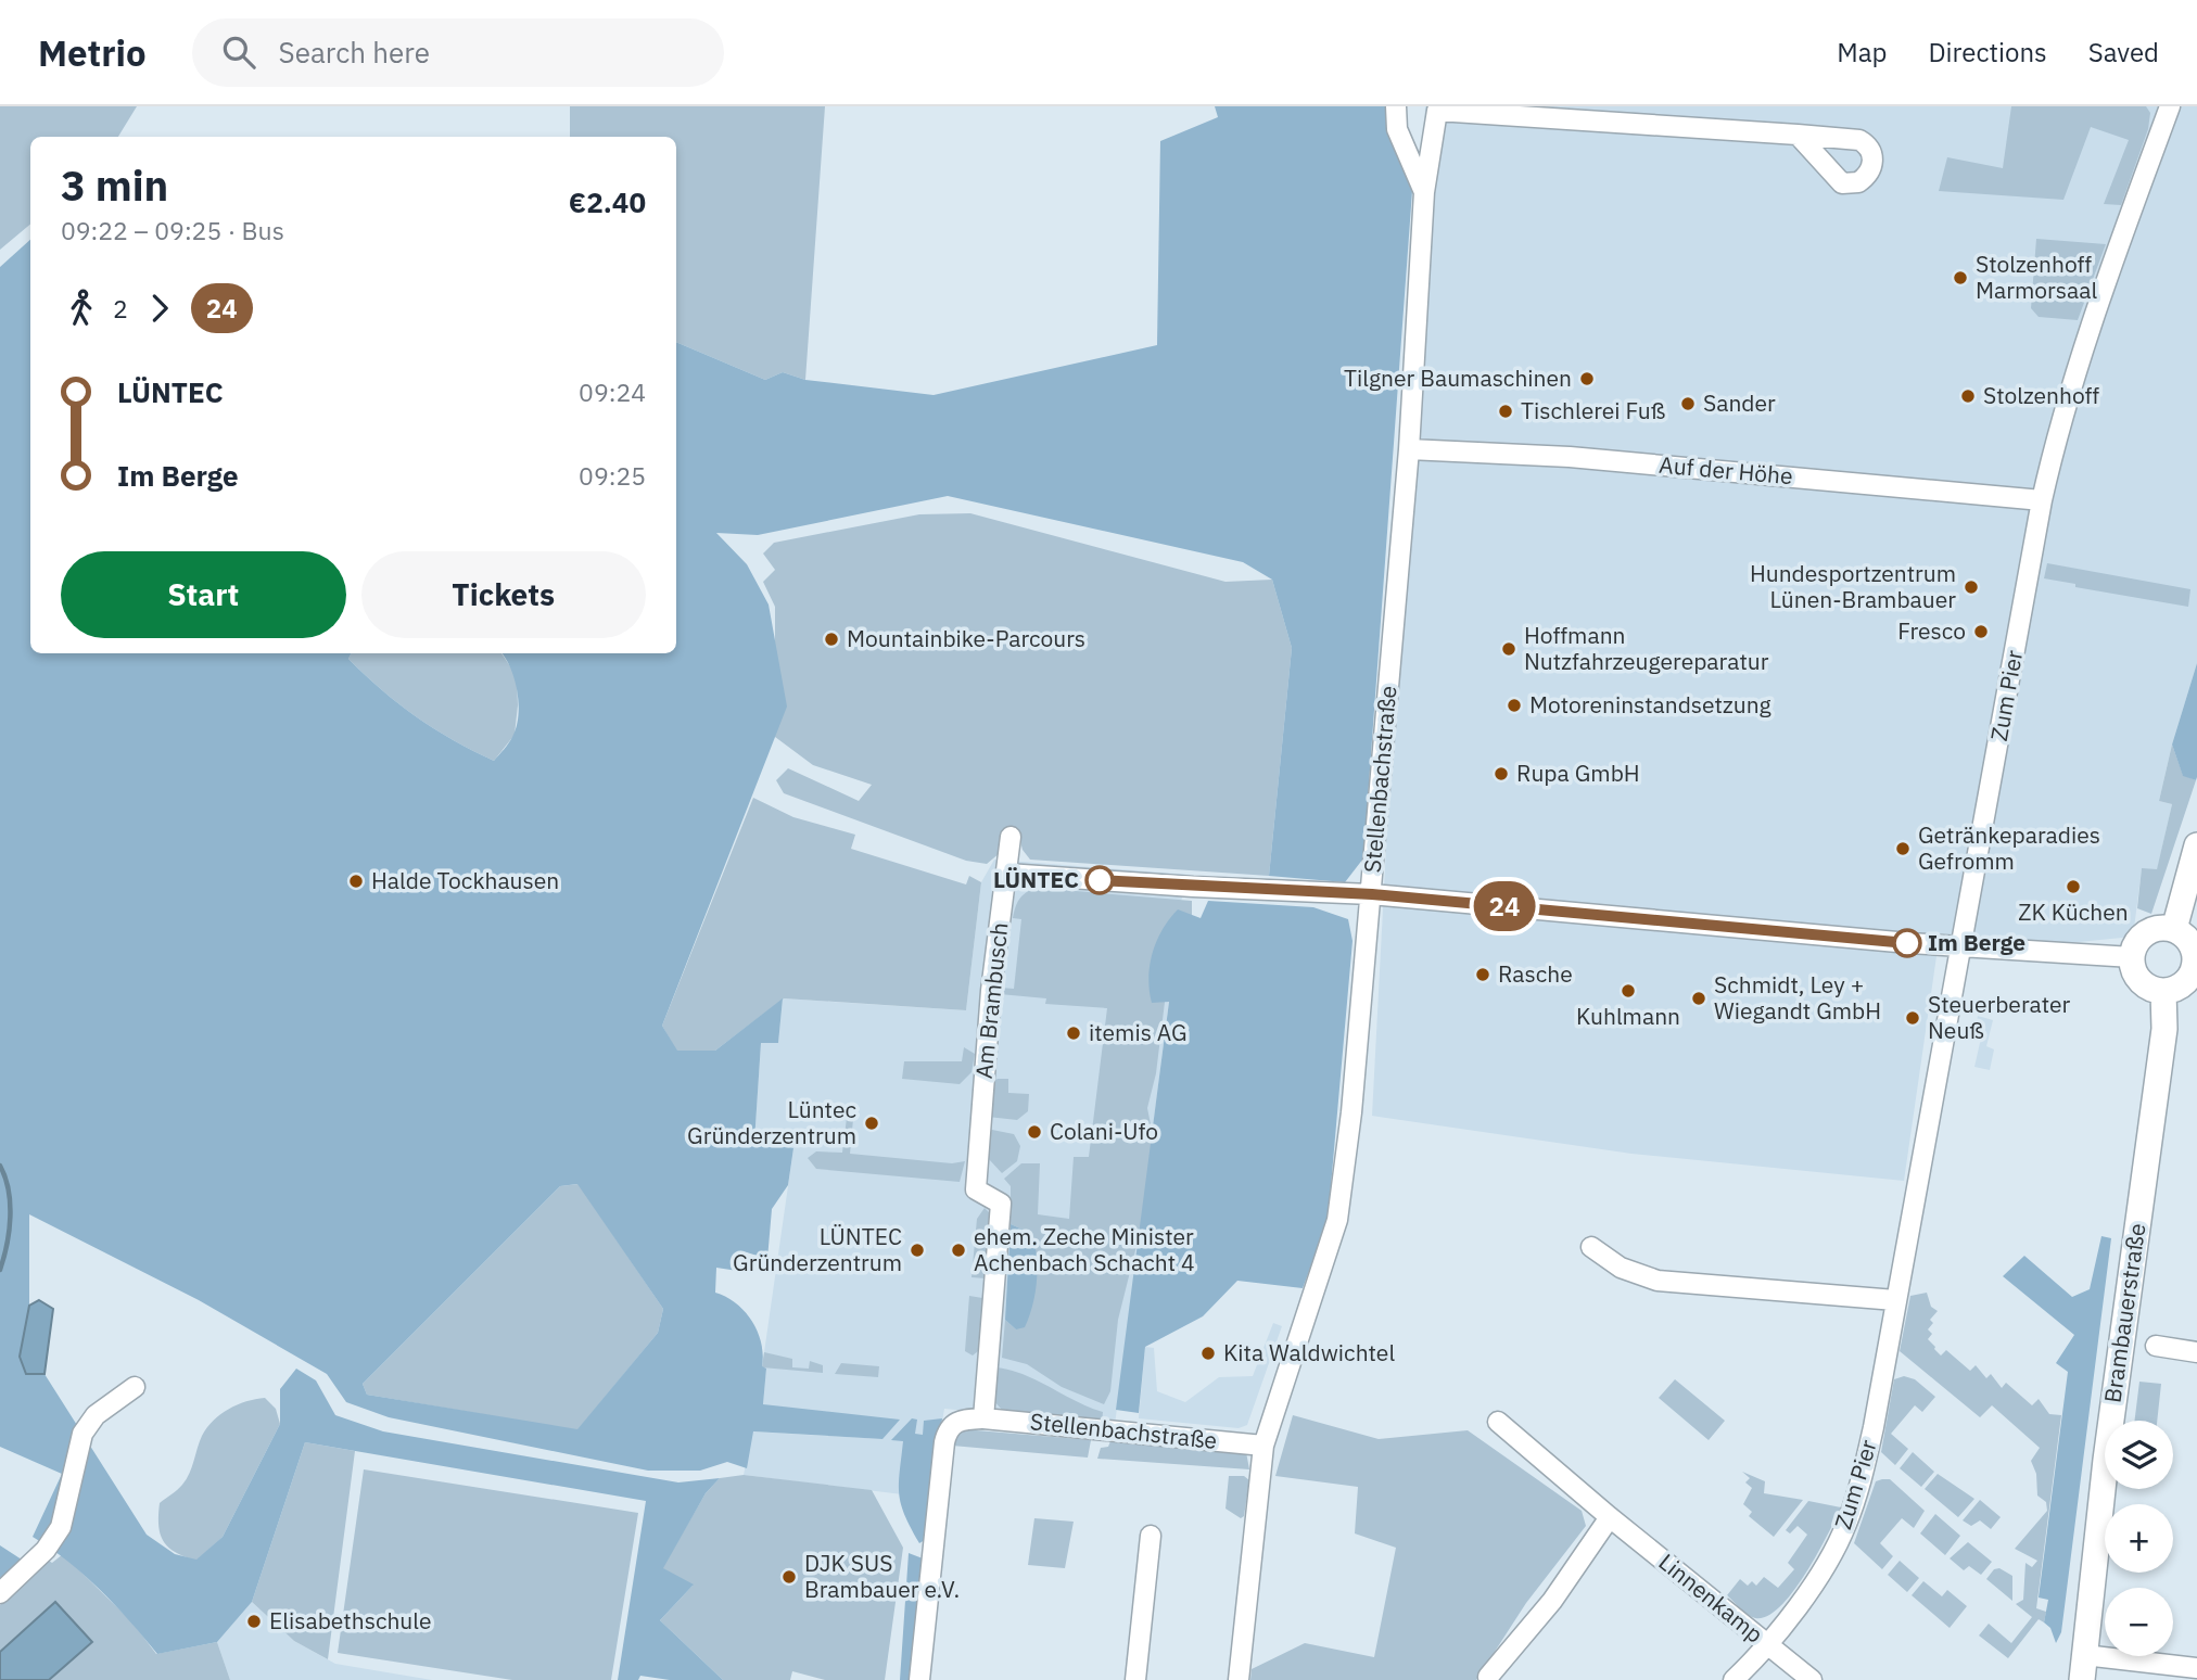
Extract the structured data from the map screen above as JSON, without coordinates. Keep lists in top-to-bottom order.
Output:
{
  "streets": {
    "main road": ["Brambauerstraße"],
    "street": [
      "Auf der Höhe",
      "Zum Pier",
      "Stellenbachstraße",
      "Am Brambusch",
      "Linnenkamp"
    ]
  },
  "crossings": [
    ["Auf der Höhe", "Zum Pier"],
    ["Auf der Höhe", "Stellenbachstraße"],
    ["Zum Pier", "Linnenkamp"],
    ["Stellenbachstraße", "Am Brambusch"]
  ],
  "places": [
    "Stolzenhoff Marmorsaal",
    "Tilgner Baumaschinen",
    "Stolzenhoff",
    "Sander",
    "Tischlerei Fuß",
    "Hundesportzentrum Lünen-Brambauer",
    "Fresco",
    "Mountainbike-Parcours",
    "Hoffmann Nutzfahrzeugereparatur",
    "Motoreninstandsetzung",
    "Rupa GmbH",
    "Getränkeparadies Gefromm",
    "LÜNTEC",
    "Halde Tockhausen",
    "ZK Küchen",
    "Im Berge",
    "Rasche",
    "Kuhlmann",
    "Schmidt, Ley + Wiegandt GmbH",
    "Steuerberater Neuß",
    "itemis AG",
    "Lüntec Gründerzentrum",
    "Colani-Ufo",
    "LÜNTEC Gründerzentrum",
    "ehem. Zeche Minister Achenbach Schacht 4",
    "Kita Waldwichtel",
    "DJK SUS Brambauer e.V.",
    "Elisabethschule"
  ],
  "lines": ["bus line 24"],
  "page": {
    "header": "Metrio",
    "search": "Search here",
    "nav": ["Map", "Directions", "Saved"],
    "on_map": "24",
    "heading": ["3 min", "09:22 – 09:25 · Bus", "€2.40"],
    "legs": ["2", "24"],
    "list": [
      {
        "name": "LÜNTEC",
        "value": "09:24"
      },
      {
        "name": "Im Berge",
        "value": "09:25"
      }
    ],
    "buttons": ["Start", "Tickets"],
    "map_buttons": ["+", "−"]
  }
}
